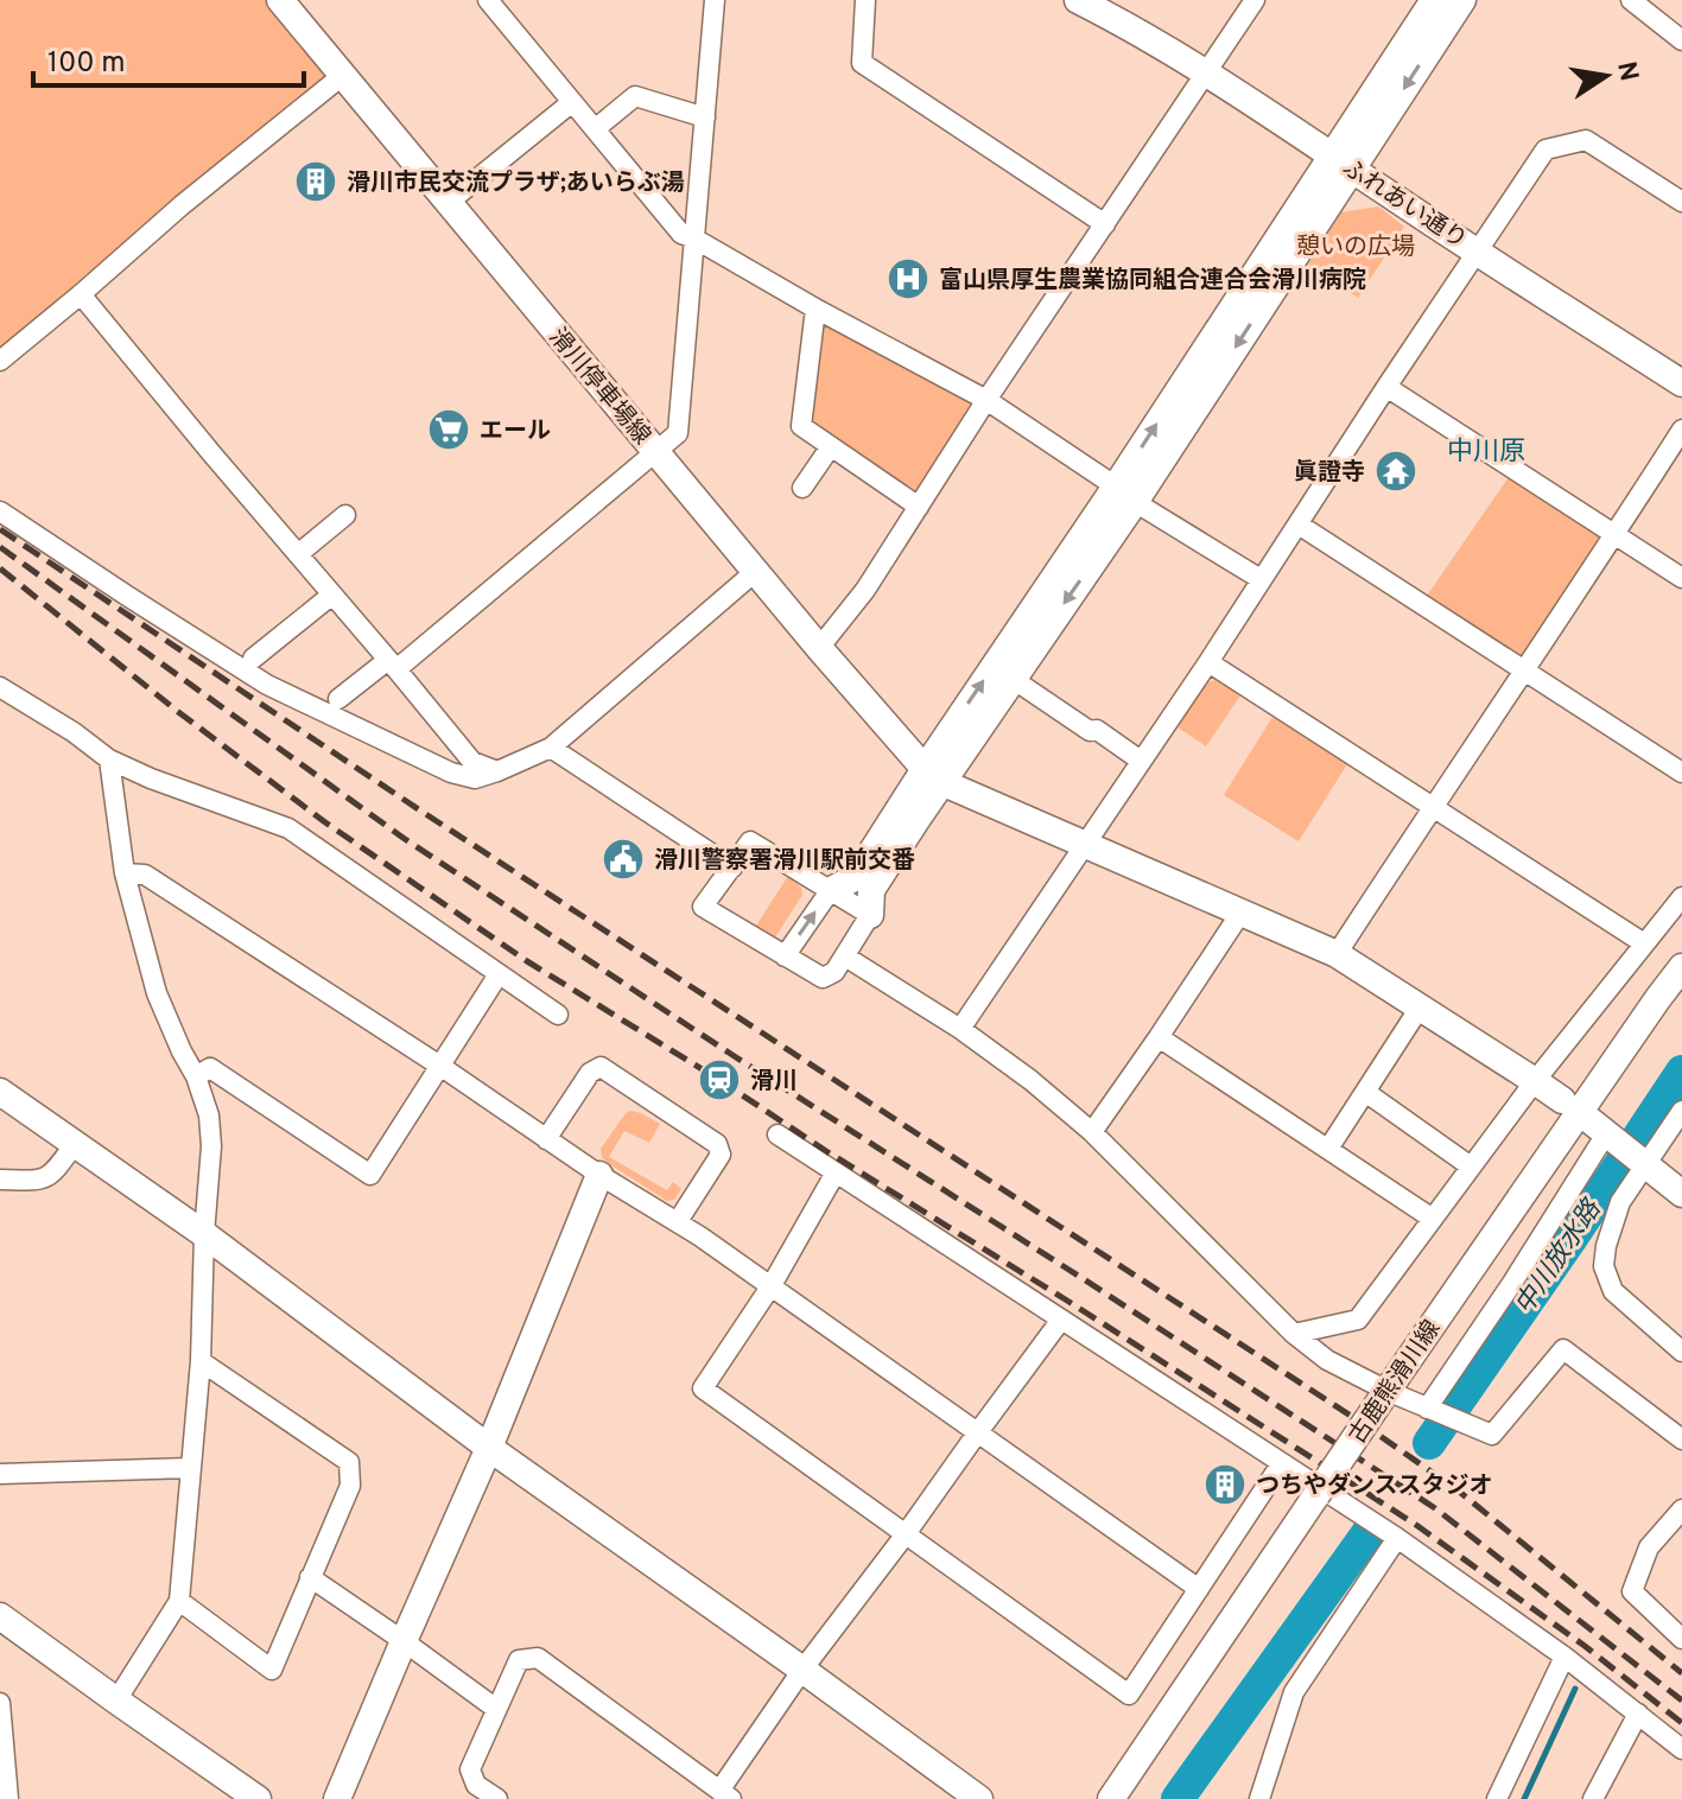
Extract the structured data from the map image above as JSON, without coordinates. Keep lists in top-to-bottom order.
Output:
{
  "streets": {
    "street": ["ふれあい通り", "滑川停車場線", "古鹿熊滑川線"]
  },
  "districts": ["中川原"],
  "water": ["中川放水路"],
  "parks": ["憩いの広場"],
  "places": {
    "building": ["滑川市民交流プラザ;あいらぶ湯", "つちやダンススタジオ"],
    "hospital": ["富山県厚生農業協同組合連合会滑川病院"],
    "supermarket": ["エール"],
    "temple": ["眞證寺"],
    "public building": ["滑川警察署滑川駅前交番"],
    "station": ["滑川"]
  },
  "scale_bar": "100 m",
  "north": "right"
}
